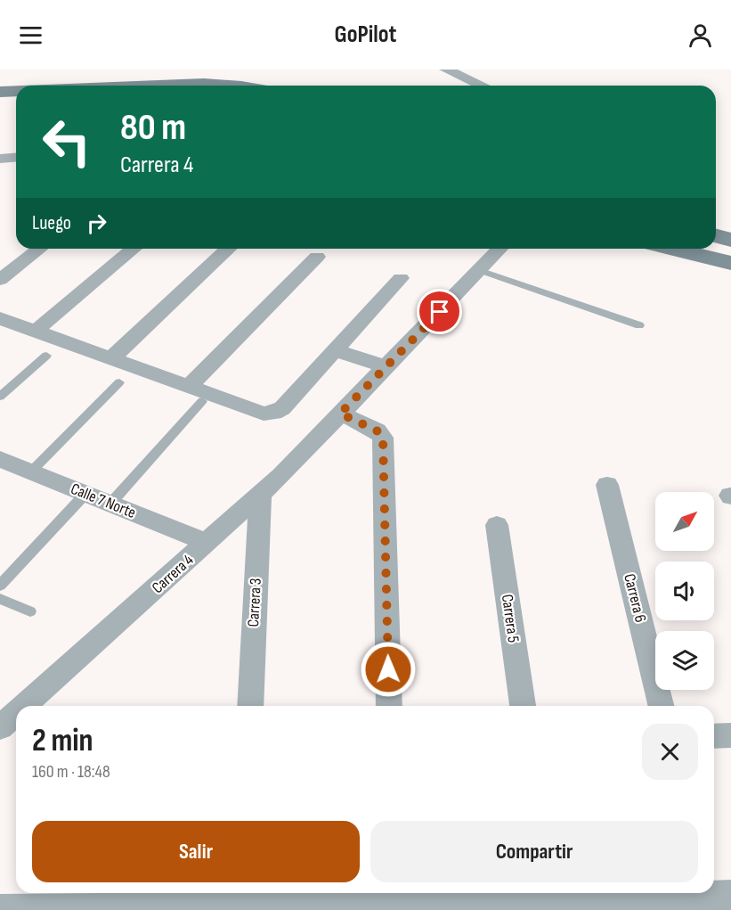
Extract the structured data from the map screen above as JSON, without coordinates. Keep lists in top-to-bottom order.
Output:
{
  "streets": {
    "street": [
      "Calle 7 Norte",
      "Carrera 4",
      "Carrera 6",
      "Carrera 3",
      "Carrera 5"
    ]
  },
  "crossings": [
    ["Calle 7 Norte", "Carrera 4"],
    ["Carrera 4", "Carrera 3"]
  ],
  "north": "top right",
  "page": {
    "header": "GoPilot",
    "turn": ["80 m", "Carrera 4"],
    "then": "Luego",
    "heading": ["2 min", "160 m · 18:48"],
    "buttons": ["Salir", "Compartir"]
  }
}
